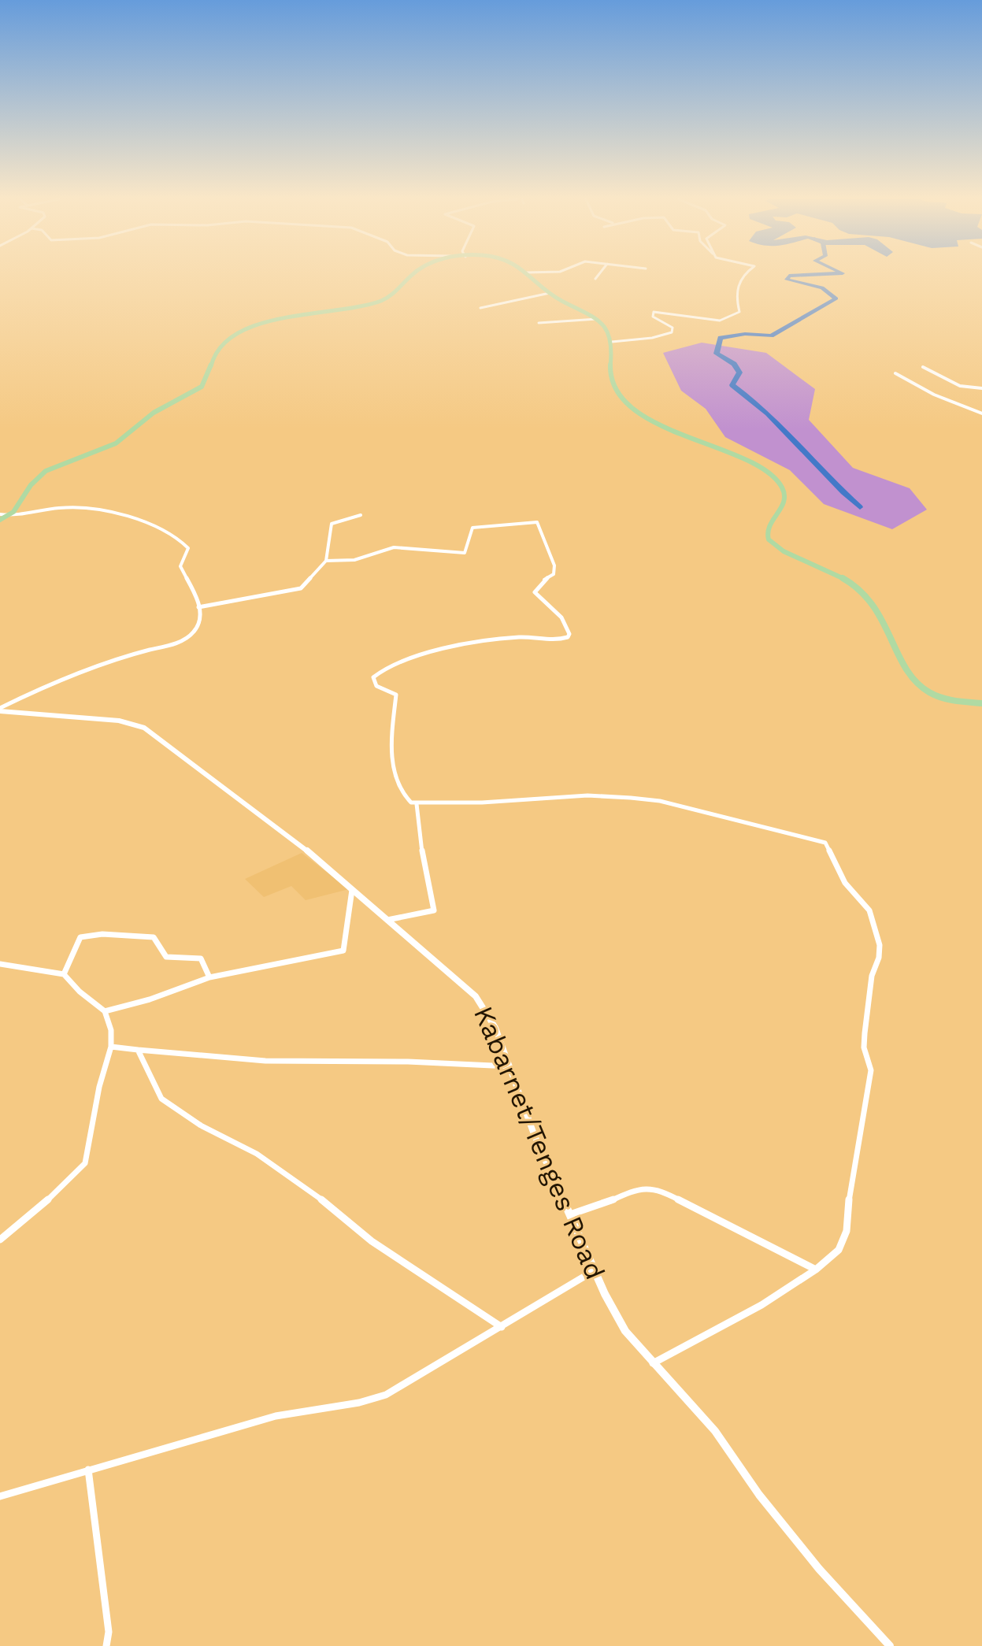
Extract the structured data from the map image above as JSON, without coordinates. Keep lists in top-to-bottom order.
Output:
{
  "streets": {
    "street": ["Kabarnet/Tenges Road"]
  }
}
